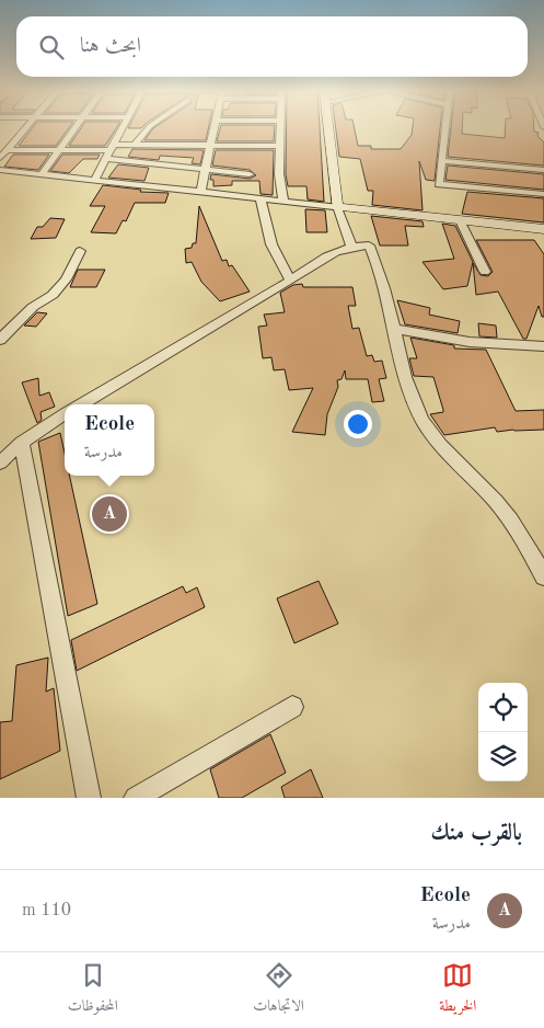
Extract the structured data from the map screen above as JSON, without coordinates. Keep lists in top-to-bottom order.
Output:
{
  "page": {
    "search": "ابحث هنا",
    "popup": ["Ecole", "مدرسة"],
    "pins": "A",
    "heading": "بالقرب منك",
    "list": [
      {
        "mark": "A",
        "name": "Ecole",
        "note": "مدرسة",
        "value": "110 m"
      }
    ],
    "nav": ["الخريطة", "الاتجاهات", "المحفوظات"]
  }
}
